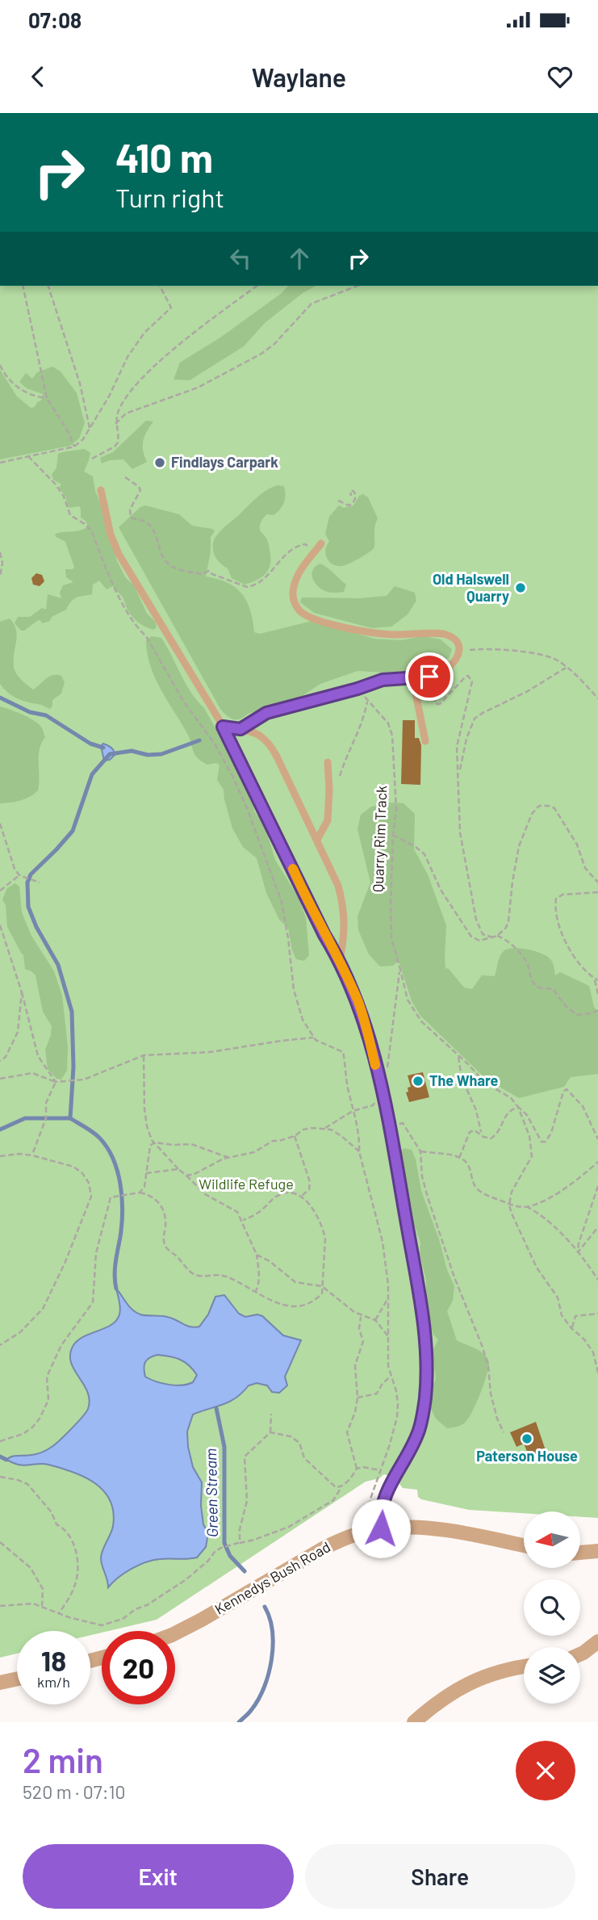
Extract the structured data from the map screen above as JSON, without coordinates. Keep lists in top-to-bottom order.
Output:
{
  "streets": {
    "street": ["Kennedys Bush Road"],
    "path": ["Quarry Rim Track"]
  },
  "water": ["Green Stream"],
  "parks": ["Wildlife Refuge"],
  "places": [
    "Findlays Carpark",
    "Old Halswell Quarry",
    "The Whare",
    "Paterson House"
  ],
  "north": "left",
  "page": {
    "status": "07:08",
    "header": "Waylane",
    "turn": ["410 m", "Turn right"],
    "speed": "18 km/h",
    "limit": "20",
    "heading": ["2 min", "520 m · 07:10"],
    "buttons": ["Exit", "Share"]
  }
}
